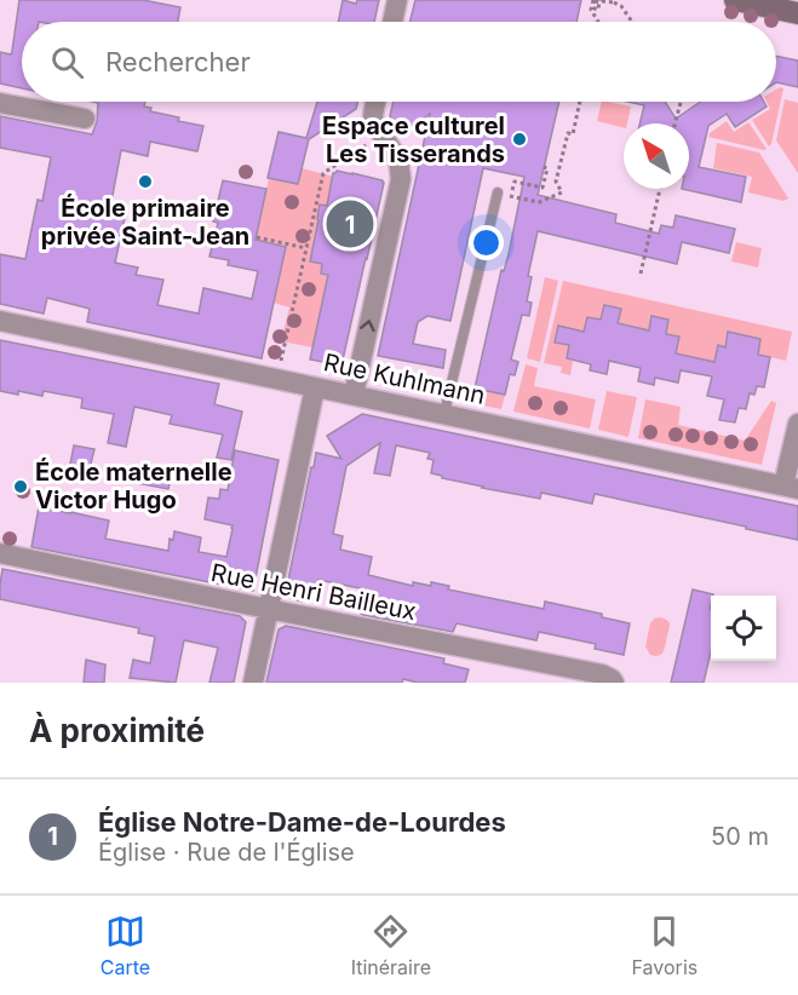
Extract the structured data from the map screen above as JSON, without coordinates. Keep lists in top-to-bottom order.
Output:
{
  "streets": {
    "street": ["Rue Kuhlmann", "Rue Henri Bailleux"]
  },
  "places": ["Espace culturel Les Tisserands", "École primaire privée Saint-Jean", "École maternelle Victor Hugo"],
  "north": "top left",
  "page": {
    "search": "Rechercher",
    "pins": "1",
    "heading": "À proximité",
    "list": [
      {
        "mark": "1",
        "name": "Église Notre-Dame-de-Lourdes",
        "note": "Église · Rue de l'Église",
        "value": "50 m"
      }
    ],
    "nav": ["Carte", "Itinéraire", "Favoris"]
  }
}
